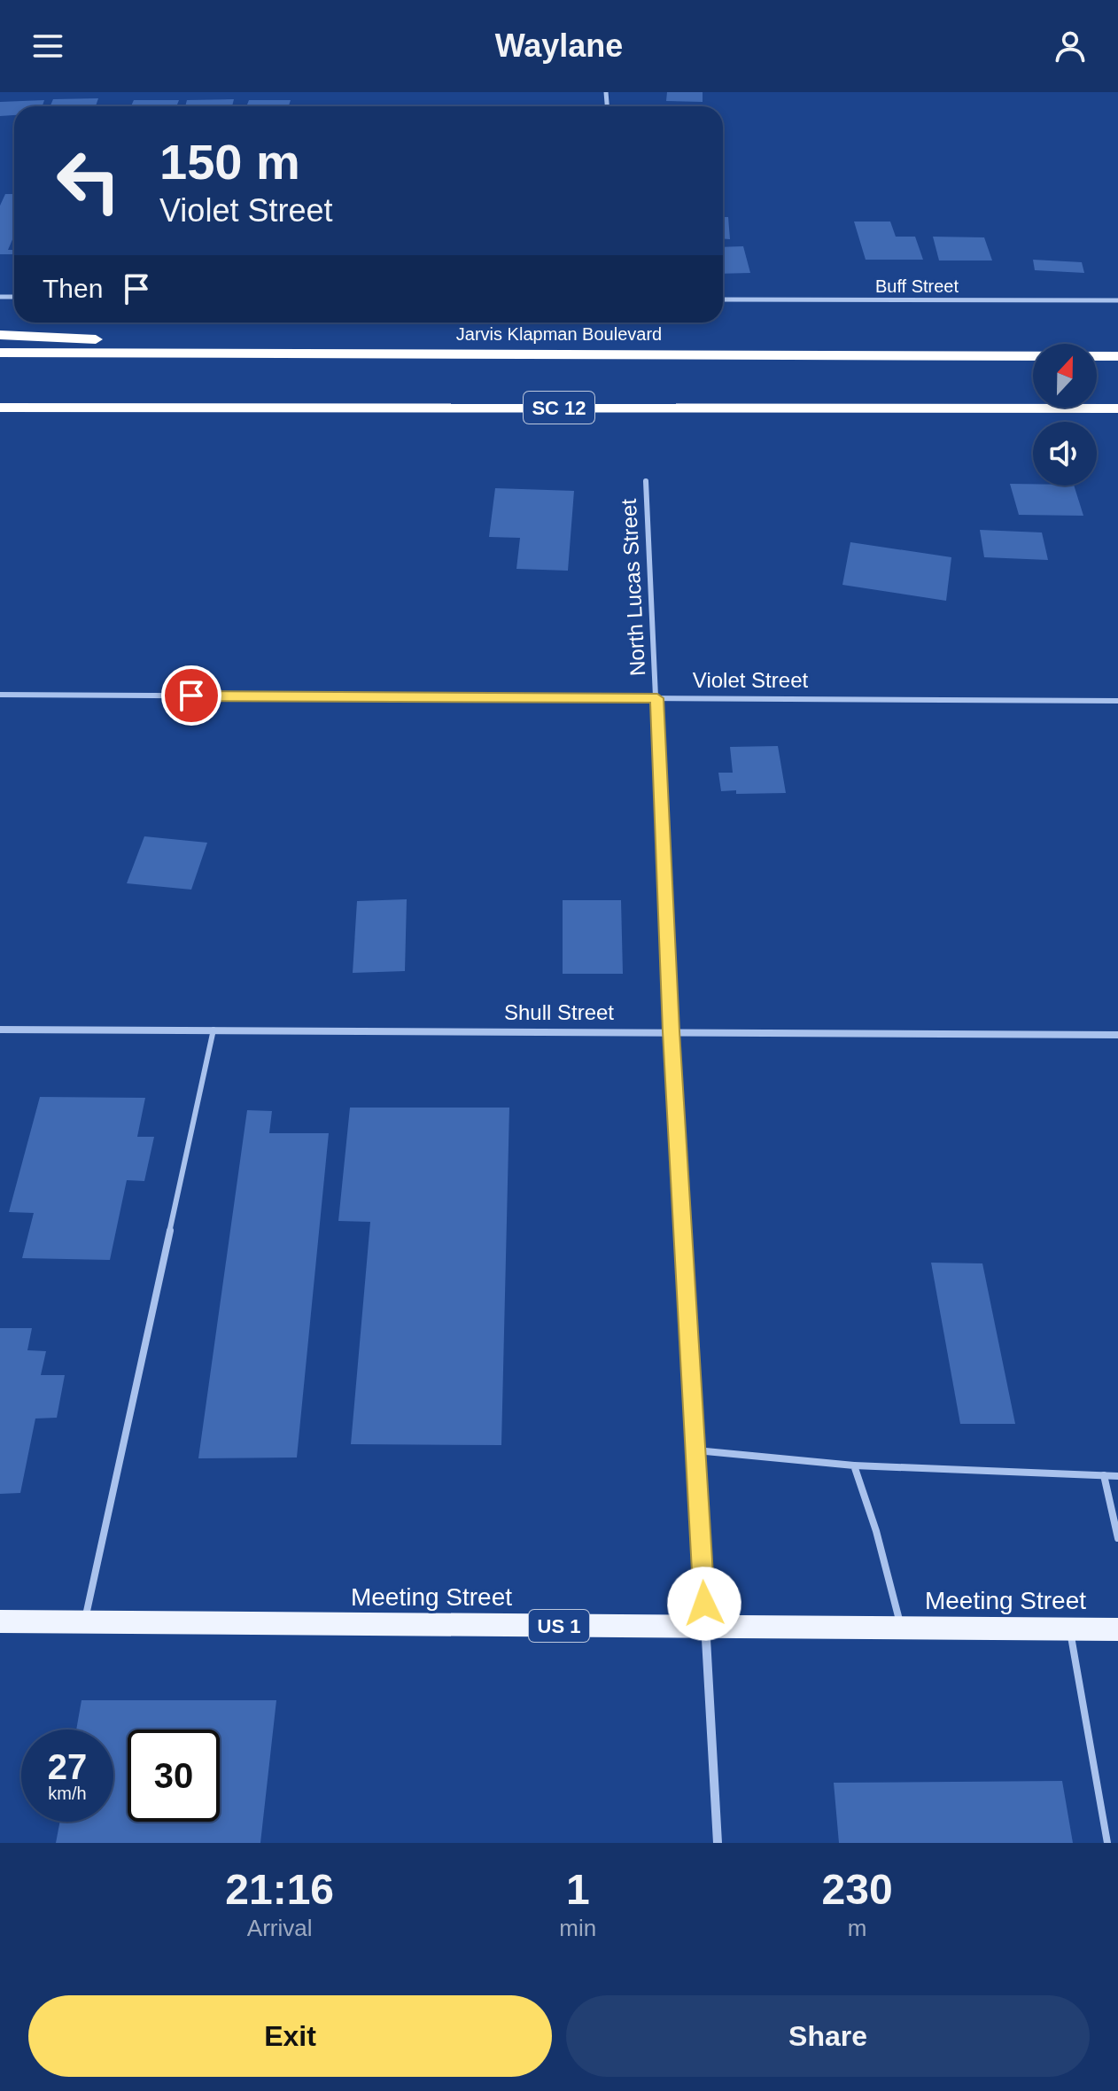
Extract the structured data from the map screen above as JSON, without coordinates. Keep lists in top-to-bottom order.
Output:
{
  "streets": {
    "highway": ["Jarvis Klapman Boulevard", "SC 12"],
    "main road": ["Meeting Street", "US 1"],
    "street": [
      "Buff Street",
      "North Lucas Street",
      "Violet Street",
      "Shull Street"
    ]
  },
  "crossings": [
    ["North Lucas Street", "Violet Street"],
    ["North Lucas Street", "Shull Street"],
    ["North Lucas Street", "Meeting Street"]
  ],
  "north": "top",
  "page": {
    "header": "Waylane",
    "turn": ["150 m", "Violet Street"],
    "then": "Then",
    "speed": "27 km/h",
    "limit": "30",
    "eta": [
      "21:16",
      "Arrival",
      "1",
      "min",
      "230",
      "m"
    ],
    "buttons": ["Exit", "Share"]
  }
}
